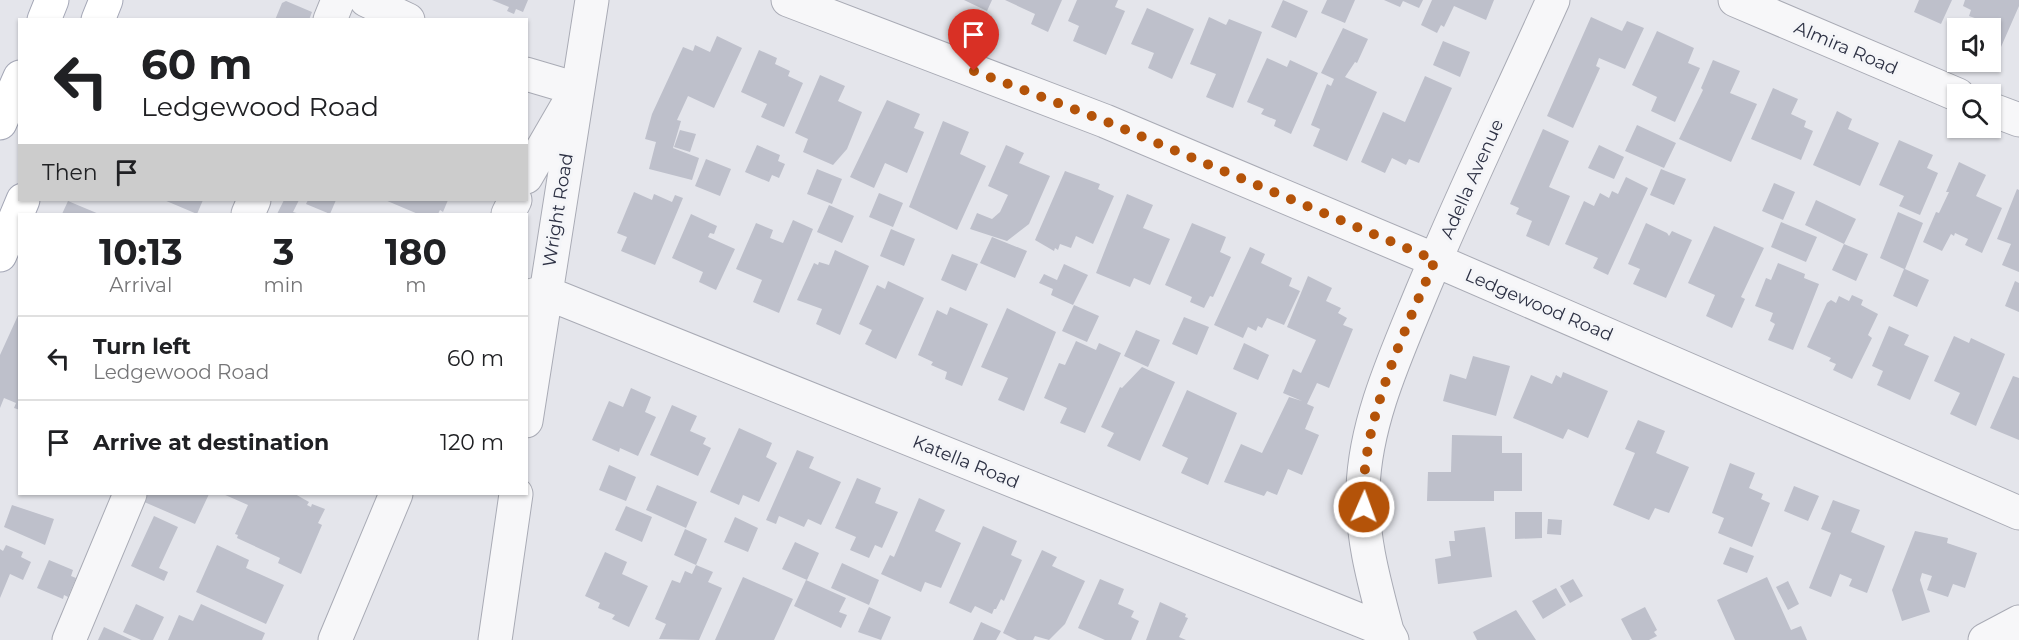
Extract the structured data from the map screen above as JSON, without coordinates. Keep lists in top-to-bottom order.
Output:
{
  "streets": {
    "street": [
      "Almira Road",
      "Adella Avenue",
      "Wright Road",
      "Ledgewood Road",
      "Katella Road"
    ]
  },
  "crossings": [
    ["Adella Avenue", "Ledgewood Road"],
    ["Adella Avenue", "Katella Road"],
    ["Wright Road", "Katella Road"]
  ],
  "page": {
    "turn": ["60 m", "Ledgewood Road"],
    "then": "Then",
    "eta": [
      "10:13",
      "Arrival",
      "3",
      "min",
      "180",
      "m"
    ],
    "list": [
      {
        "name": "Turn left",
        "note": "Ledgewood Road",
        "value": "60 m"
      },
      {
        "name": "Arrive at destination",
        "value": "120 m"
      }
    ]
  }
}
